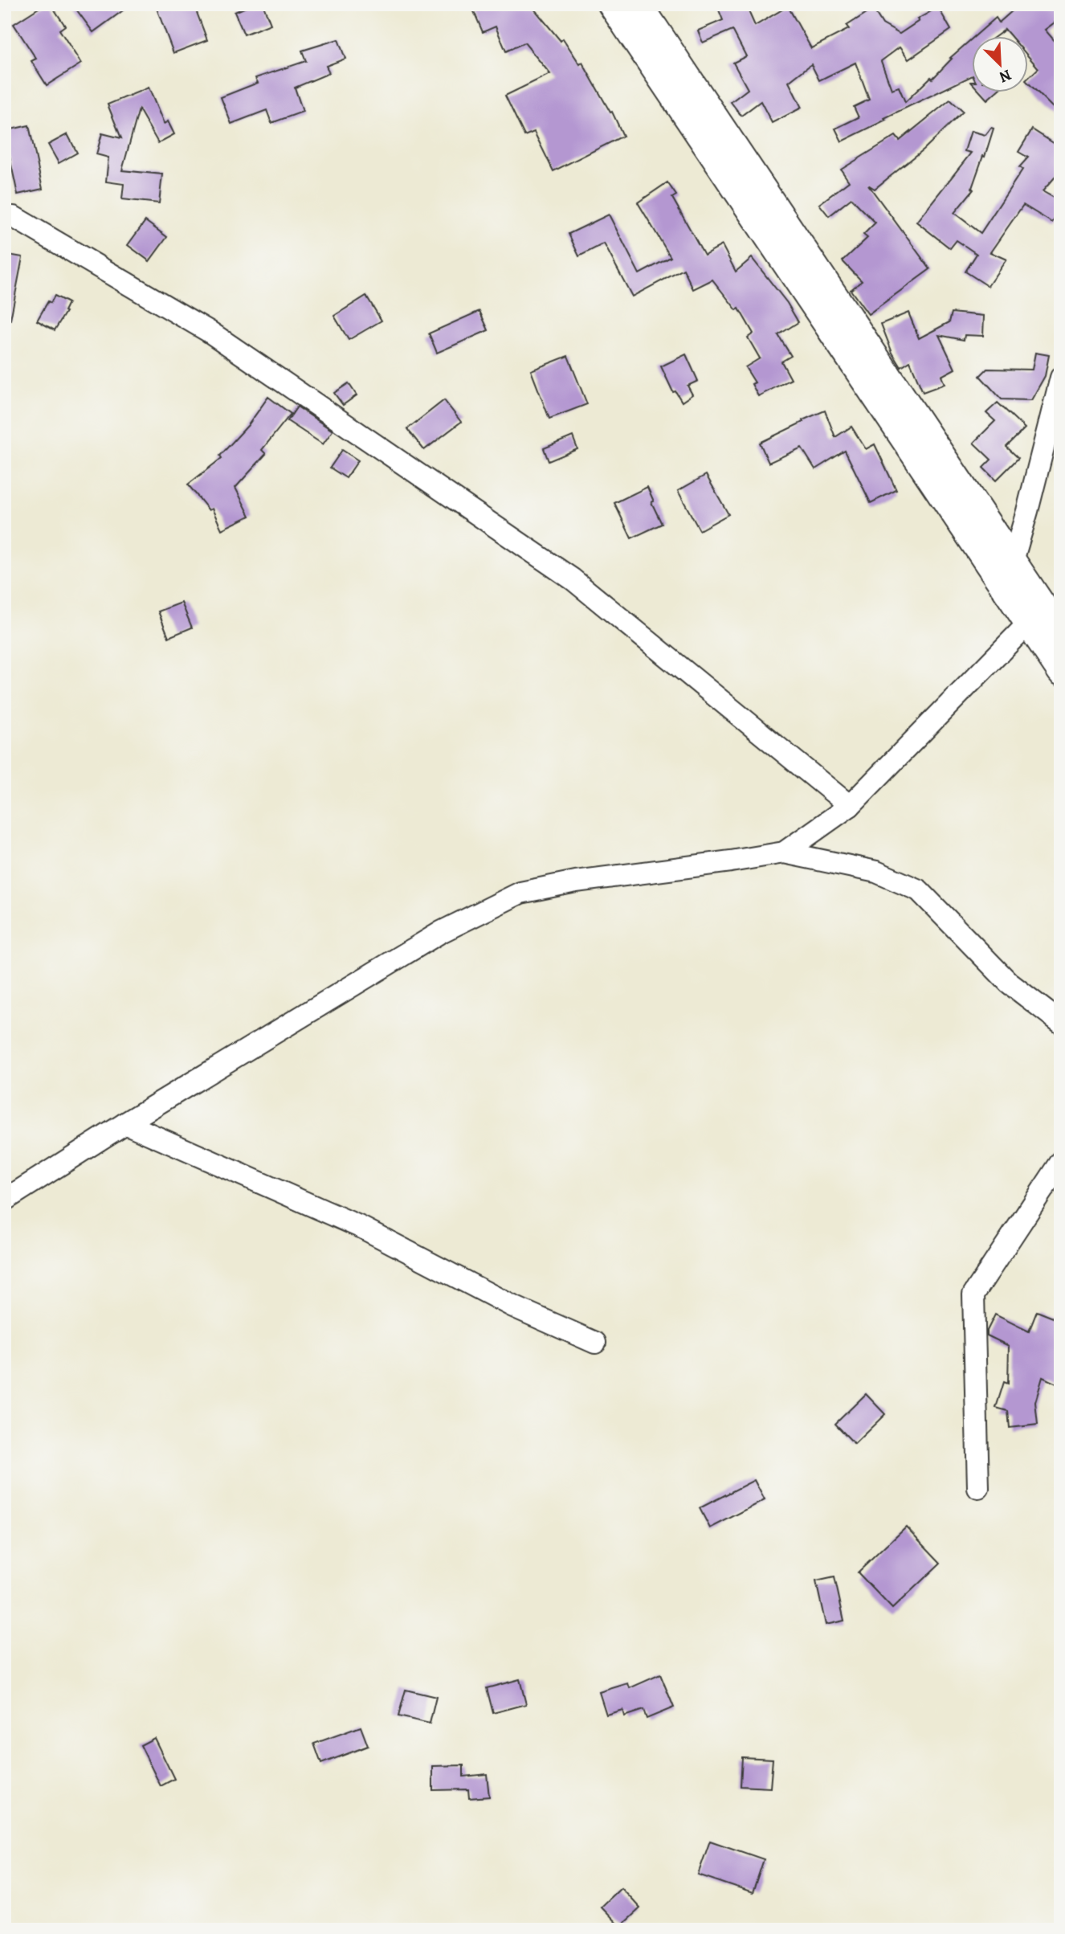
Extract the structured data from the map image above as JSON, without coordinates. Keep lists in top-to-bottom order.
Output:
{
  "north": "bottom right"
}
